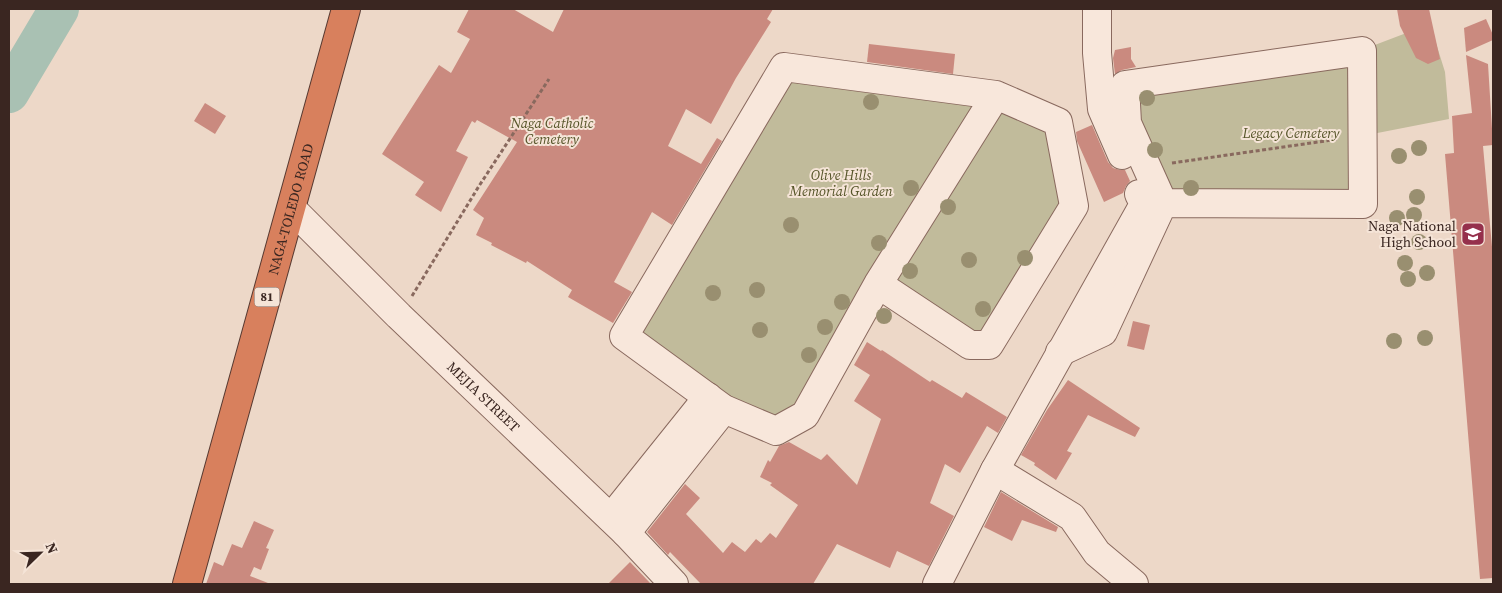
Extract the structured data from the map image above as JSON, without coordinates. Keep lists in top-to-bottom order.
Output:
{
  "streets": {
    "highway": ["NAGA-TOLEDO ROAD", "81"],
    "street": ["MEJIA STREET"]
  },
  "crossings": [
    ["NAGA-TOLEDO ROAD", "MEJIA STREET"]
  ],
  "parks": ["Naga Catholic Cemetery", "Legacy Cemetery", "Olive Hills Memorial Garden"],
  "places": {
    "school or university": ["Naga National High School"]
  },
  "north": "top right"
}
